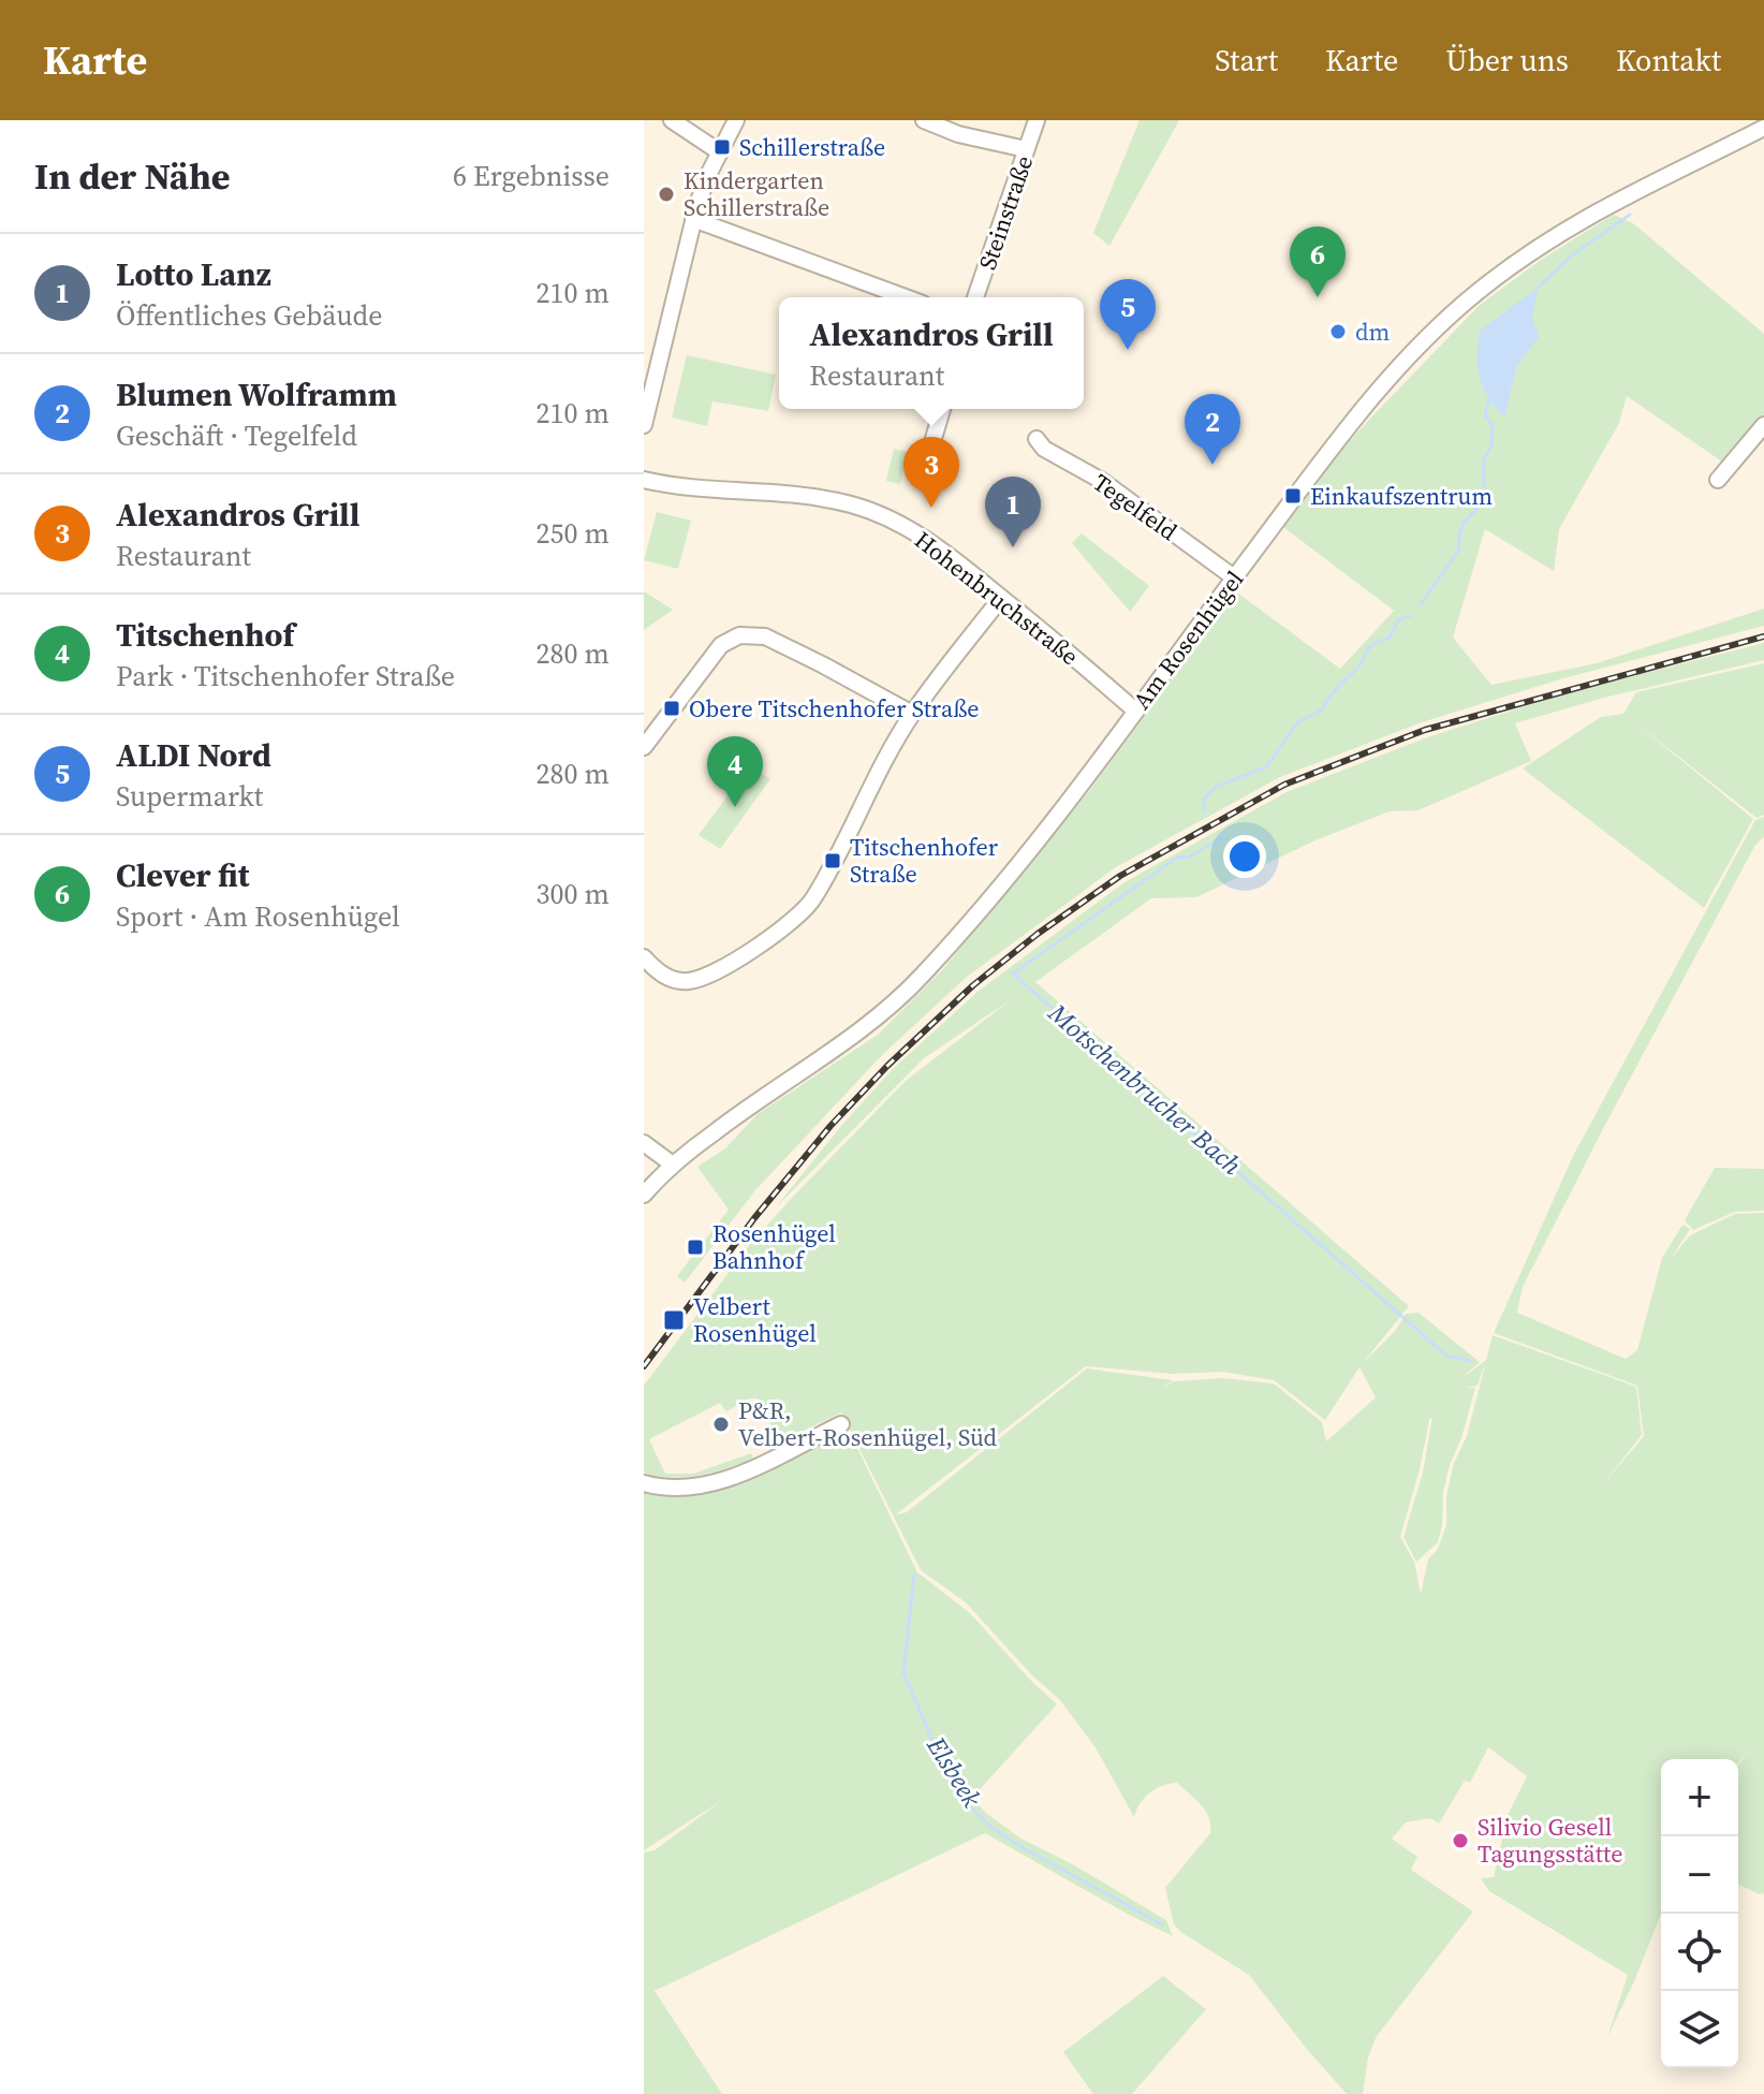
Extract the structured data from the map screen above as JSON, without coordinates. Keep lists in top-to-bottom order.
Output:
{
  "streets": {
    "street": [
      "Steinstraße",
      "Tegelfeld",
      "Hohenbruchstraße",
      "Am Rosenhügel"
    ]
  },
  "crossings": [
    ["Tegelfeld", "Am Rosenhügel"],
    ["Hohenbruchstraße", "Am Rosenhügel"]
  ],
  "water": ["Motschenbrucher Bach", "Elsbeek"],
  "places": {
    "transit": [
      "Schillerstraße",
      "Einkaufszentrum",
      "Obere Titschenhofer Straße",
      "Titschenhofer Straße",
      "Rosenhügel Bahnhof",
      "Velbert Rosenhügel"
    ],
    "other": [
      "Kindergarten Schillerstraße",
      "dm",
      "P&R, Velbert-Rosenhügel, Süd",
      "Silivio Gesell Tagungsstätte"
    ]
  },
  "page": {
    "header": "Karte",
    "nav": [
      "Start",
      "Karte",
      "Über uns",
      "Kontakt"
    ],
    "heading": ["In der Nähe", "6 Ergebnisse"],
    "pins": [
      "6",
      "5",
      "2",
      "3",
      "1",
      "4"
    ],
    "list": [
      {
        "mark": "1",
        "name": "Lotto Lanz",
        "note": "Öffentliches Gebäude",
        "value": "210 m"
      },
      {
        "mark": "2",
        "name": "Blumen Wolframm",
        "note": "Geschäft · Tegelfeld",
        "value": "210 m"
      },
      {
        "mark": "3",
        "name": "Alexandros Grill",
        "note": "Restaurant",
        "value": "250 m"
      },
      {
        "mark": "4",
        "name": "Titschenhof",
        "note": "Park · Titschenhofer Straße",
        "value": "280 m"
      },
      {
        "mark": "5",
        "name": "ALDI Nord",
        "note": "Supermarkt",
        "value": "280 m"
      },
      {
        "mark": "6",
        "name": "Clever fit",
        "note": "Sport · Am Rosenhügel",
        "value": "300 m"
      }
    ],
    "popup": ["Alexandros Grill", "Restaurant"],
    "map_buttons": ["+", "−"]
  }
}
